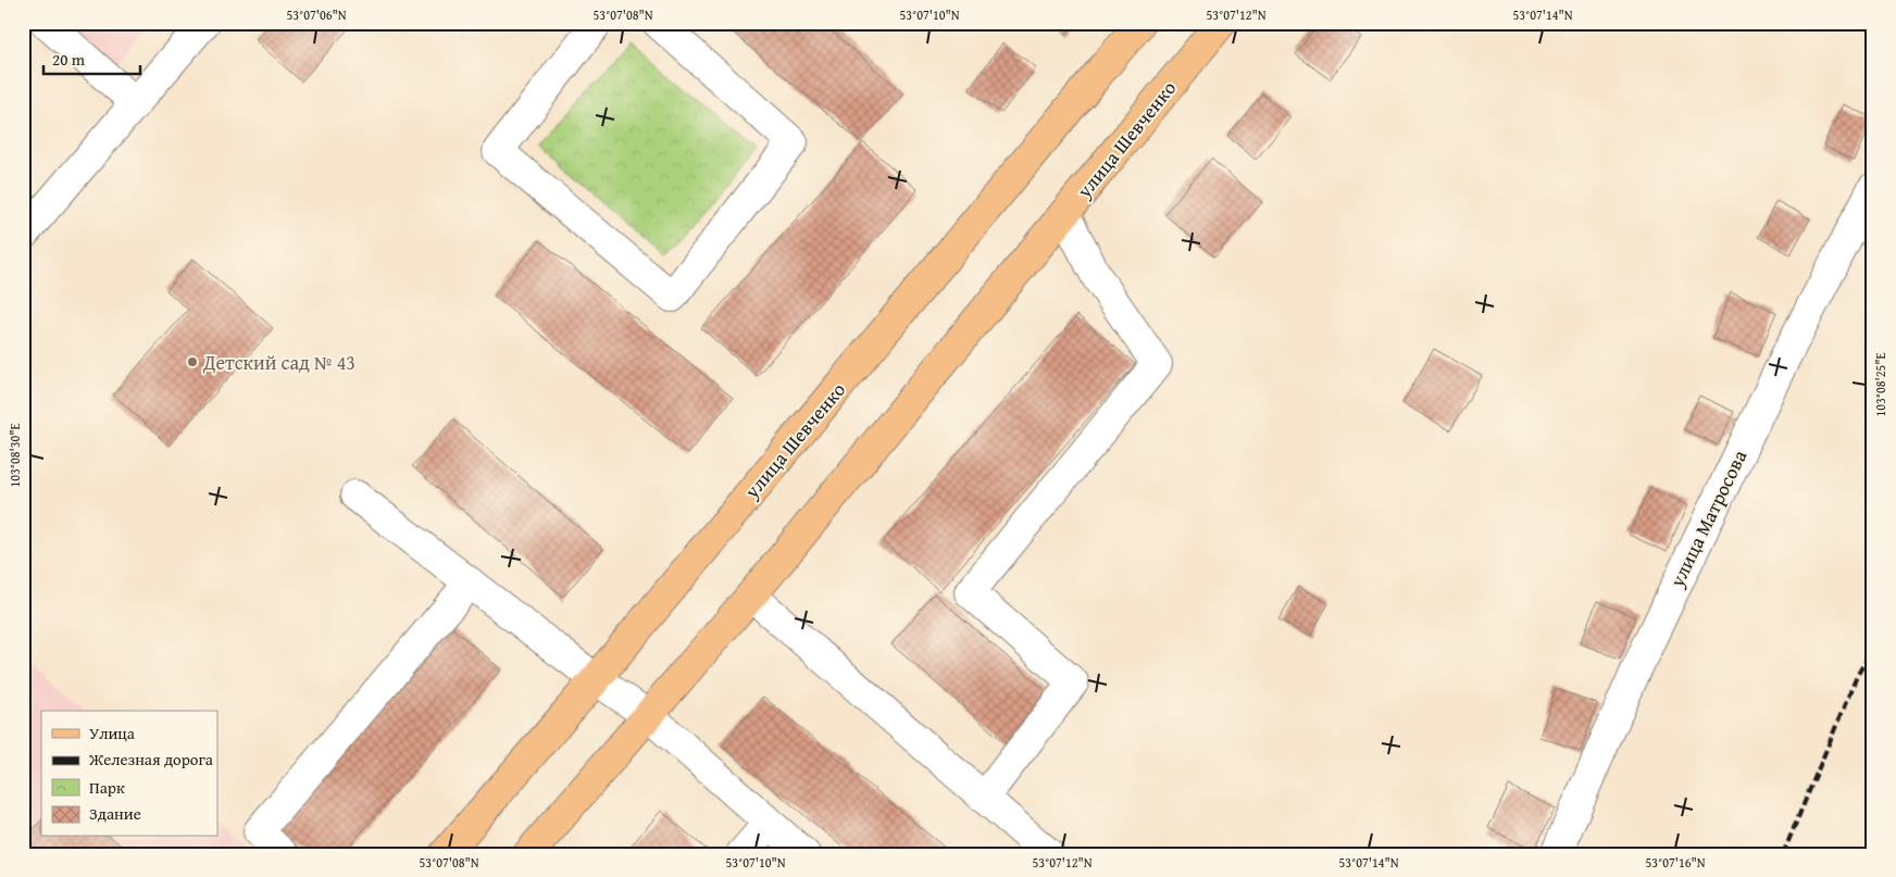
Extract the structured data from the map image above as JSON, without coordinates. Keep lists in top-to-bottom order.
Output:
{
  "streets": {
    "main road": ["улица Шевченко"],
    "street": ["улица Матросова"]
  },
  "places": ["Детский сад № 43"],
  "legend": [
    "Улица",
    "Железная дорога",
    "Парк",
    "Здание"
  ],
  "scale_bar": "20 m",
  "coordinates": [
    "53°07'06\"N",
    "53°07'08\"N",
    "53°07'10\"N",
    "53°07'12\"N",
    "53°07'14\"N",
    "103°08'25\"E",
    "103°08'30\"E",
    "53°07'16\"N"
  ]
}
